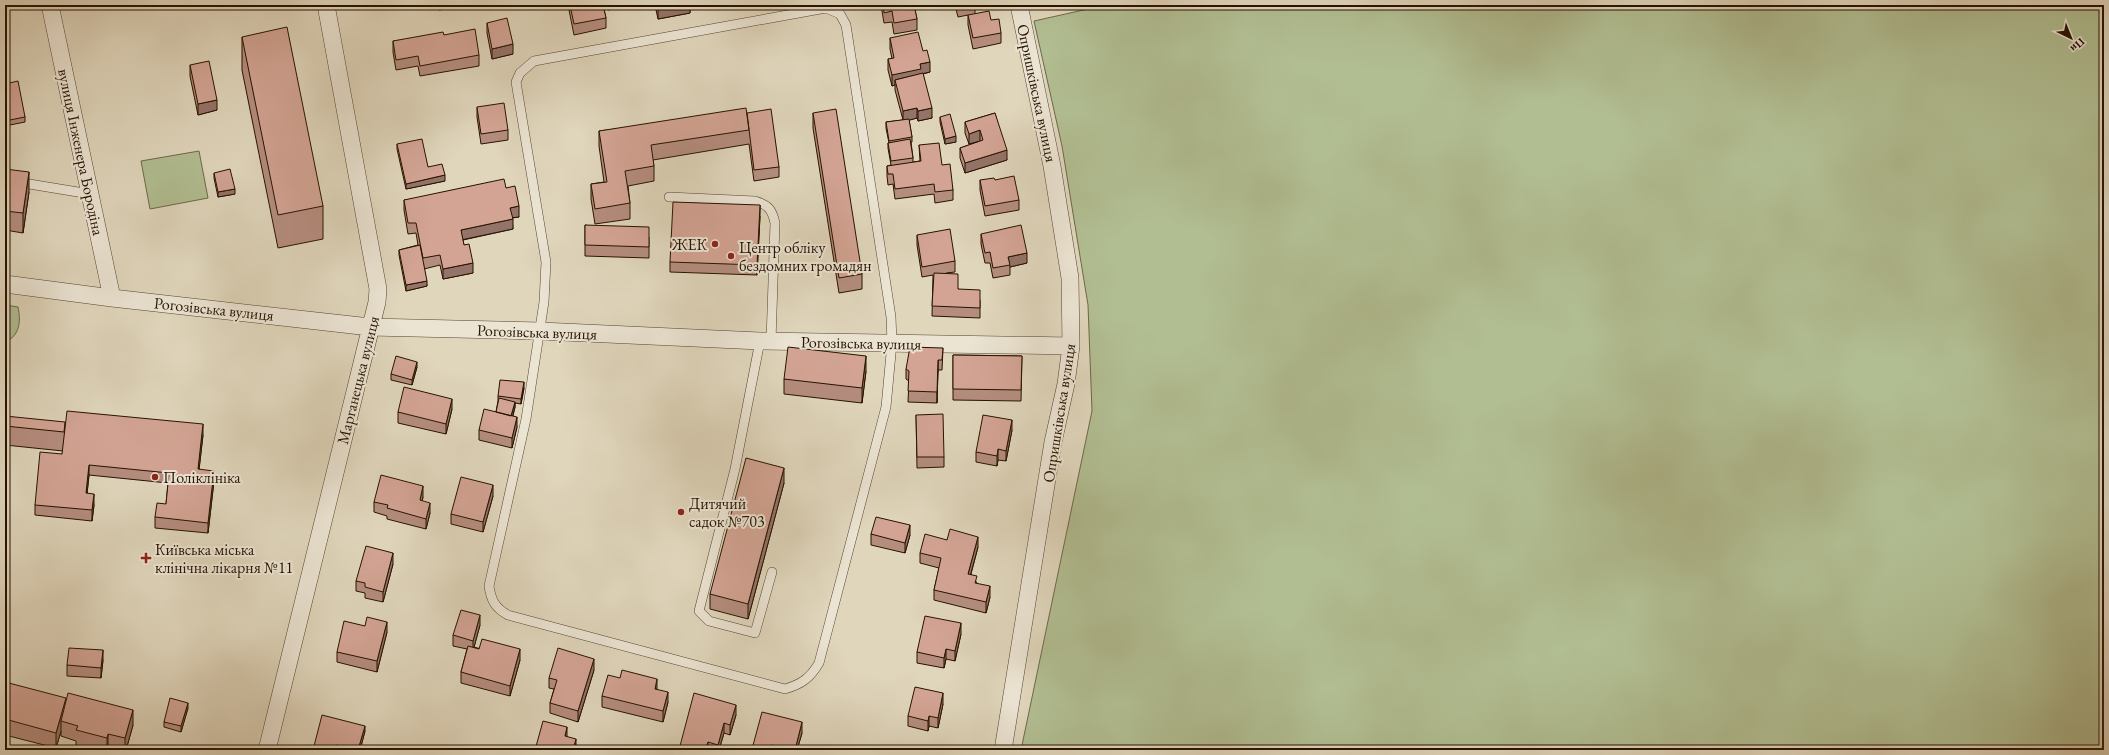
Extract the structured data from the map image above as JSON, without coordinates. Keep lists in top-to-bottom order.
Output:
{
  "streets": {
    "street": [
      "Опришківська вулиця",
      "вулиця Інженера Бородіна",
      "Рогозівська вулиця",
      "Марганецька вулиця"
    ]
  },
  "crossings": [
    ["Опришківська вулиця", "Рогозівська вулиця"],
    ["вулиця Інженера Бородіна", "Рогозівська вулиця"],
    ["Рогозівська вулиця", "Марганецька вулиця"]
  ],
  "places": {
    "other": [
      "ЖЕК",
      "Центр обліку бездомних громадян",
      "Поліклініка",
      "Дитячий садок №703"
    ],
    "health": ["Київська міська клінічна лікарня №11"]
  },
  "north": "bottom right"
}
